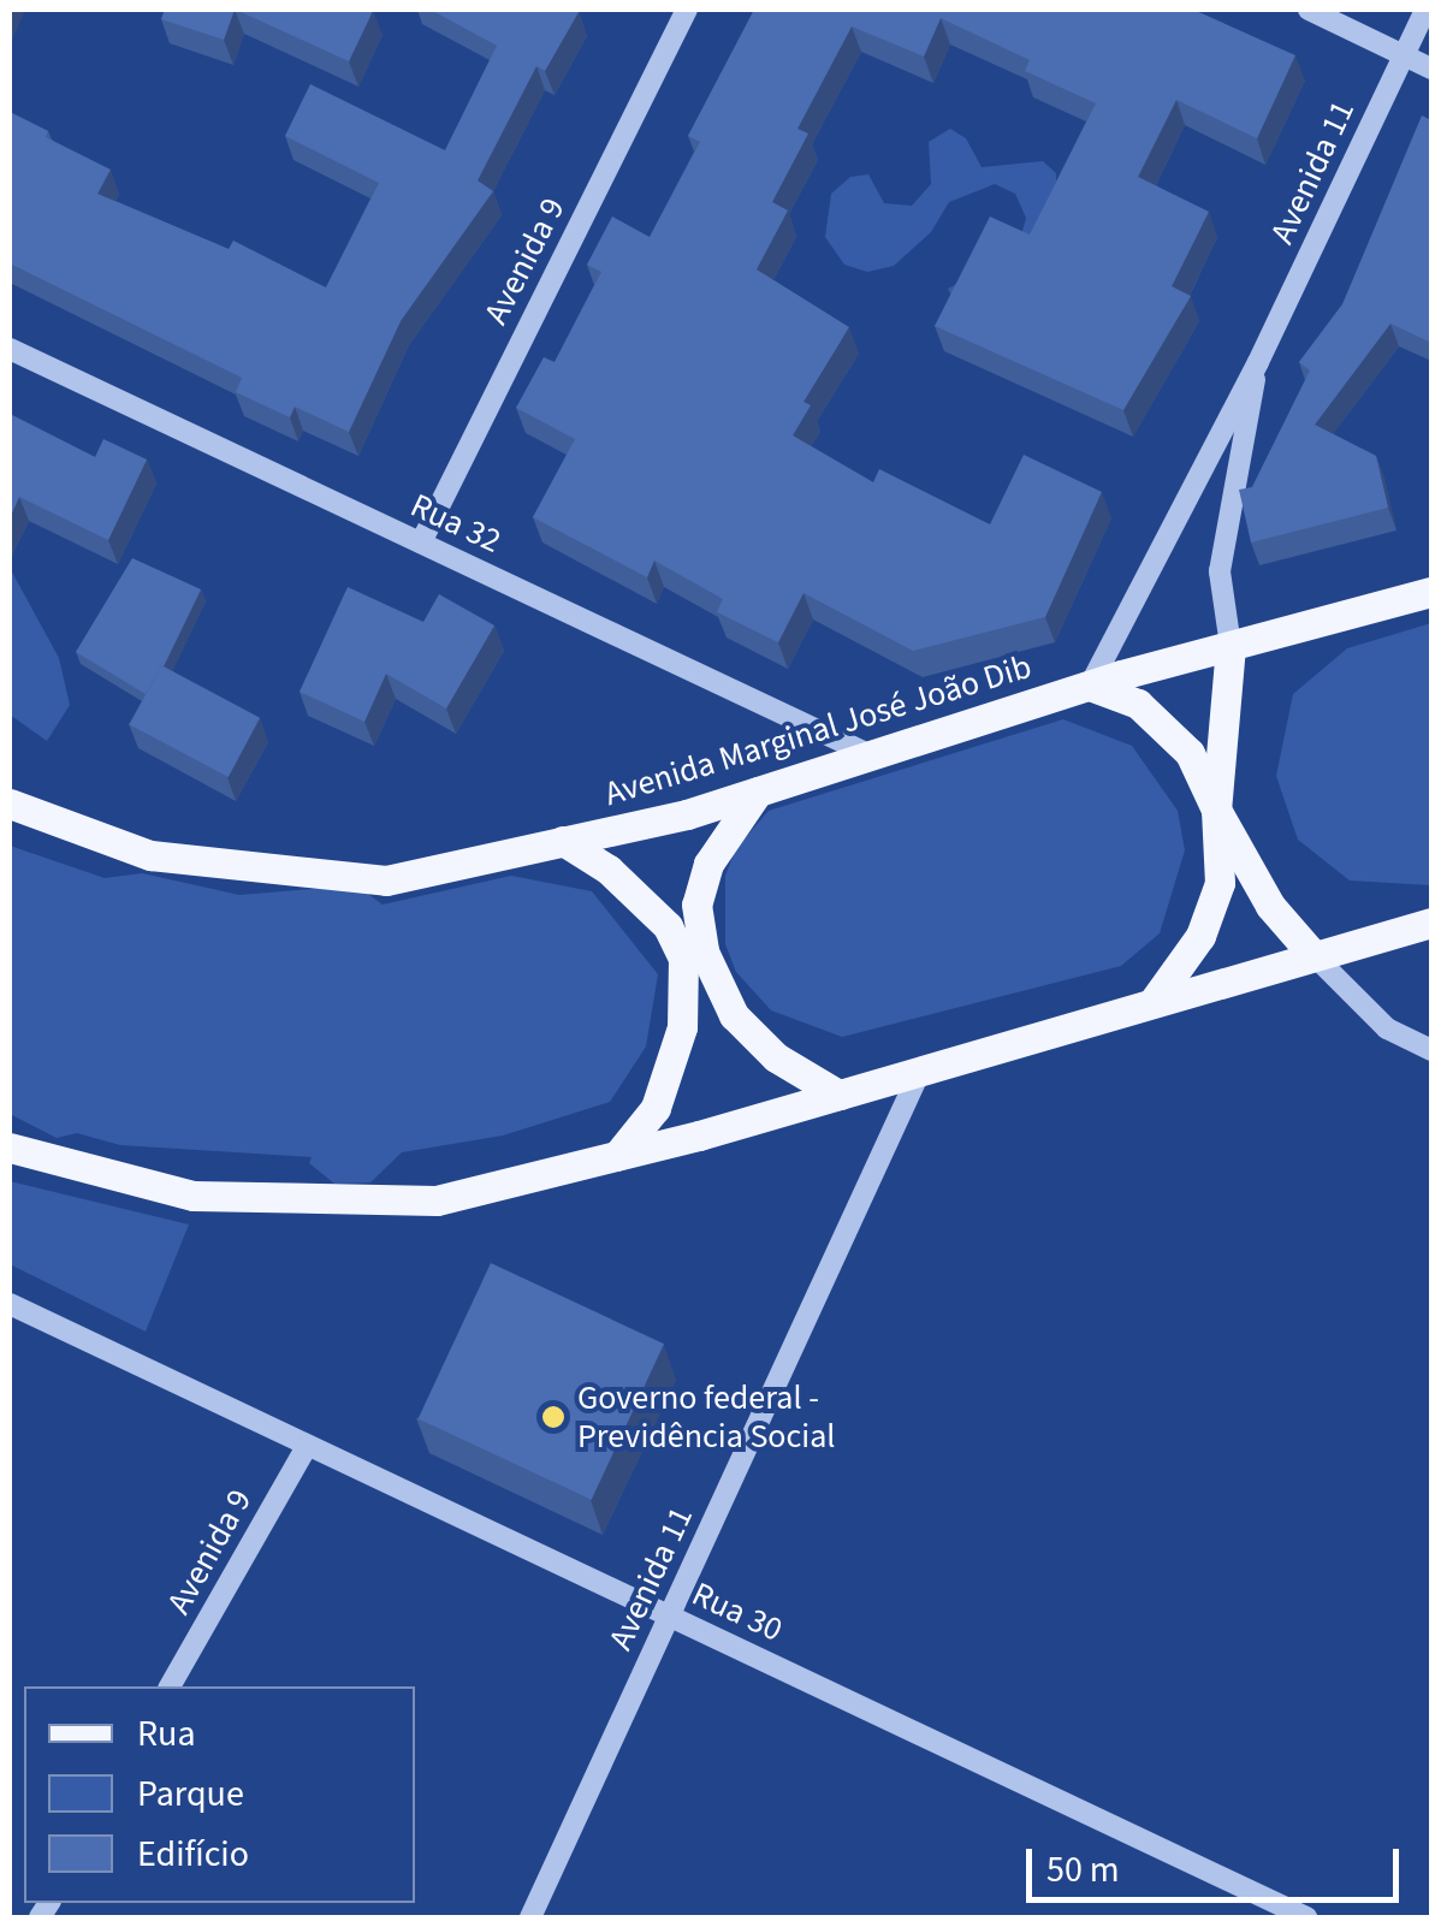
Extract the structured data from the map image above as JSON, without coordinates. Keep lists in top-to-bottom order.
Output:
{
  "streets": {
    "main road": ["Avenida Marginal José João Dib"],
    "street": [
      "Avenida 11",
      "Avenida 9",
      "Rua 32",
      "Rua 30"
    ]
  },
  "crossings": [
    ["Avenida 11", "Avenida Marginal José João Dib"],
    ["Avenida 11", "Rua 30"],
    ["Avenida 9", "Rua 32"],
    ["Avenida 9", "Rua 30"],
    ["Rua 32", "Avenida Marginal José João Dib"]
  ],
  "places": ["Governo federal - Previdência Social"],
  "legend": ["Rua", "Parque", "Edifício"],
  "scale_bar": "50 m"
}
